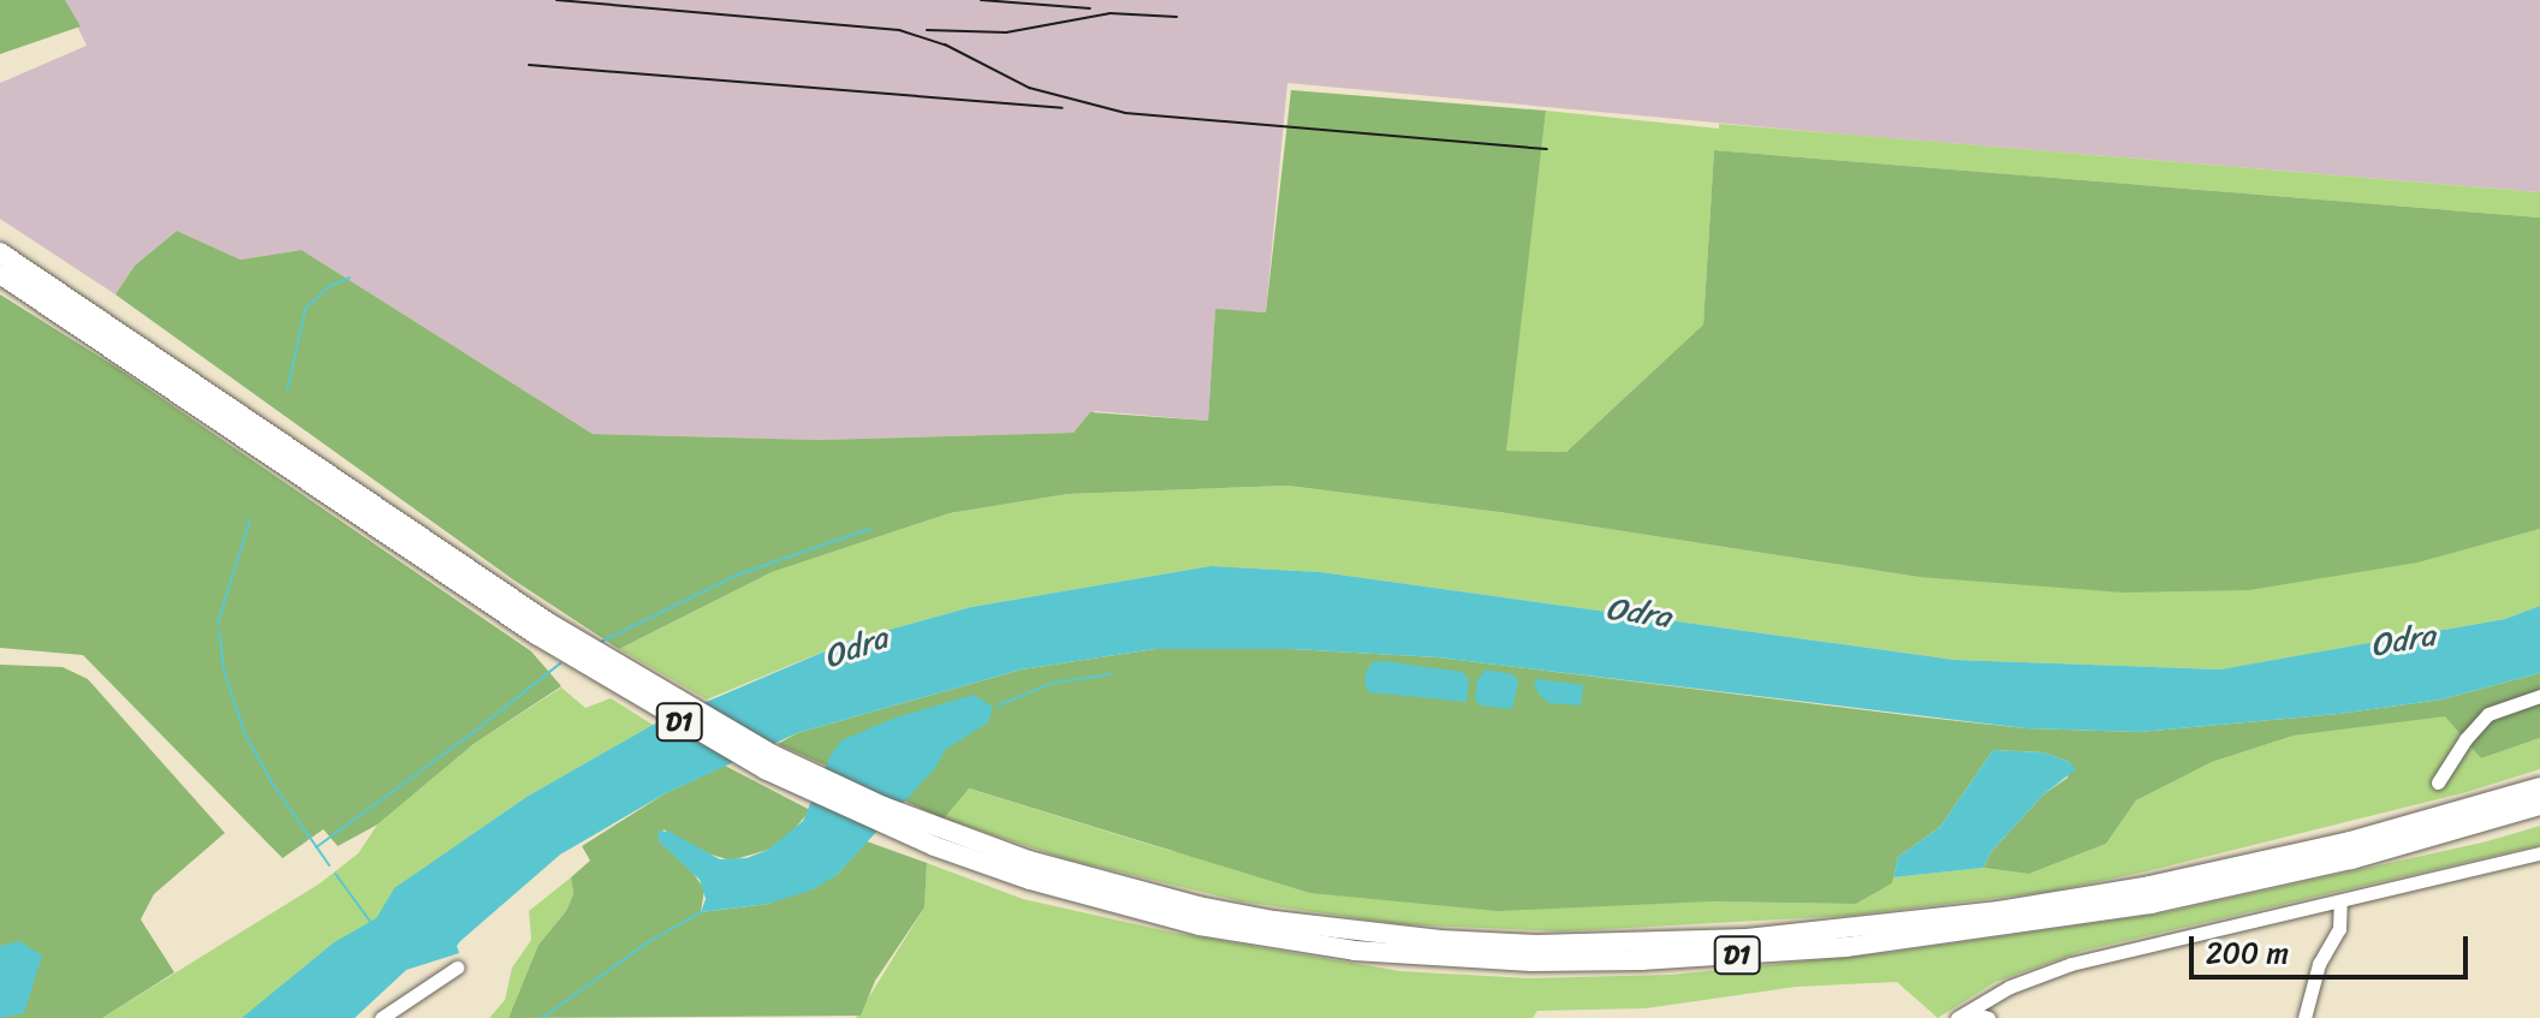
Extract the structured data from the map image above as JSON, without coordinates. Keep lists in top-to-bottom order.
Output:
{
  "streets": {
    "highway": ["D1"]
  },
  "water": ["Odra"],
  "scale_bar": "200 m"
}
